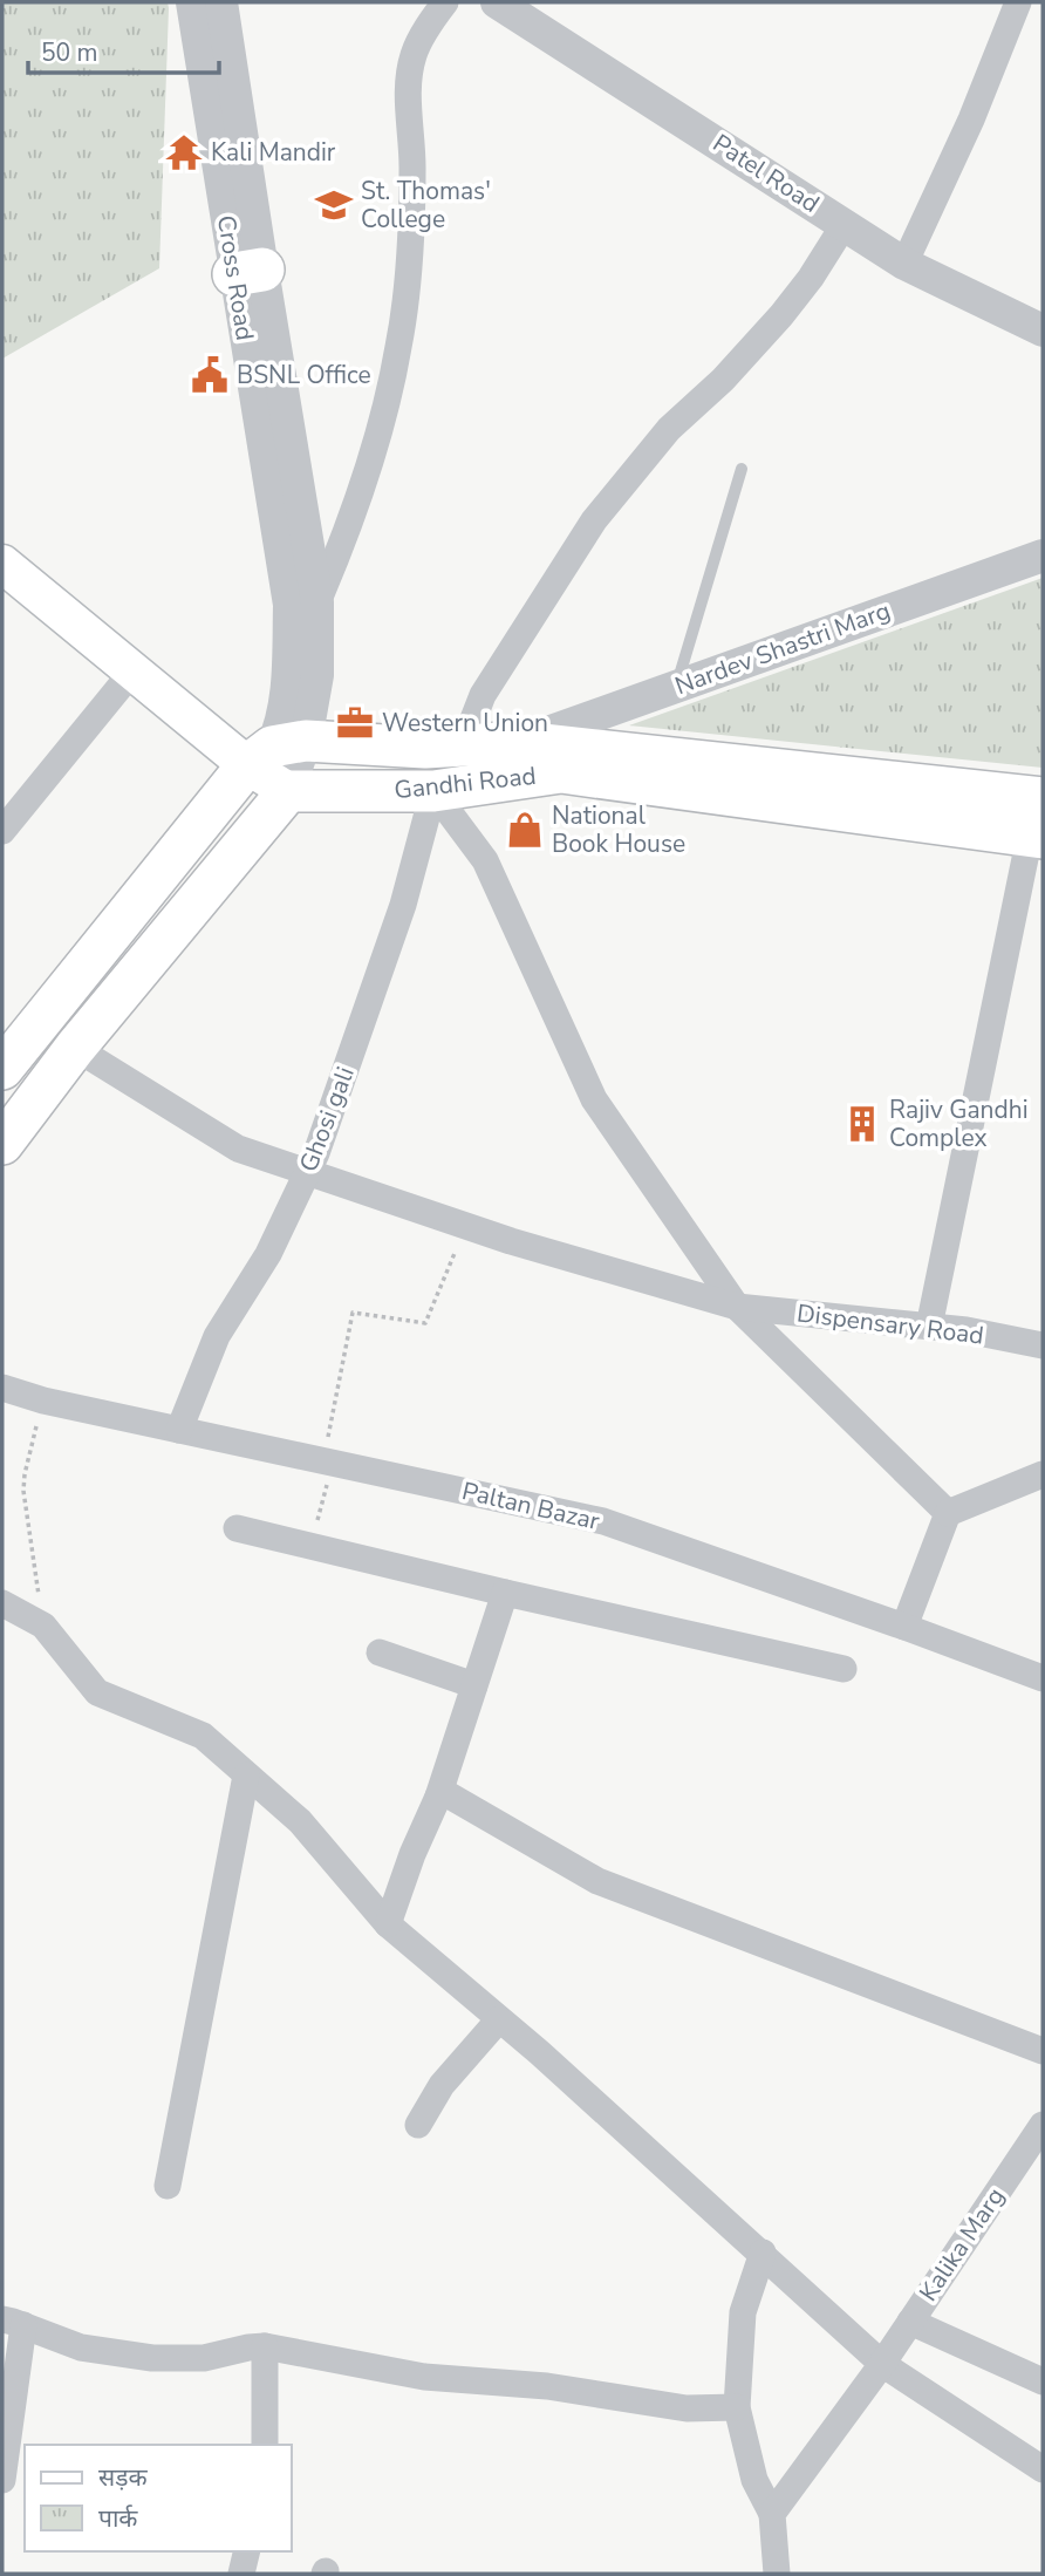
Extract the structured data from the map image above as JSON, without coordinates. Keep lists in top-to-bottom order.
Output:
{
  "streets": {
    "main road": ["Gandhi Road"],
    "street": [
      "Patel Road",
      "Cross Road",
      "Nardev Shastri Marg",
      "Ghosi gali",
      "Dispensary Road",
      "Paltan Bazar",
      "Kalika Marg"
    ]
  },
  "crossings": [
    ["Cross Road", "Gandhi Road"],
    ["Nardev Shastri Marg", "Gandhi Road"],
    ["Gandhi Road", "Ghosi gali"],
    ["Ghosi gali", "Dispensary Road"],
    ["Ghosi gali", "Paltan Bazar"]
  ],
  "places": {
    "temple": ["Kali Mandir"],
    "school or university": ["St. Thomas' College"],
    "public building": ["BSNL Office"],
    "office": ["Western Union"],
    "shop": ["National Book House"],
    "building": ["Rajiv Gandhi Complex"]
  },
  "legend": ["सड़क", "पार्क"],
  "scale_bar": "50 m"
}
